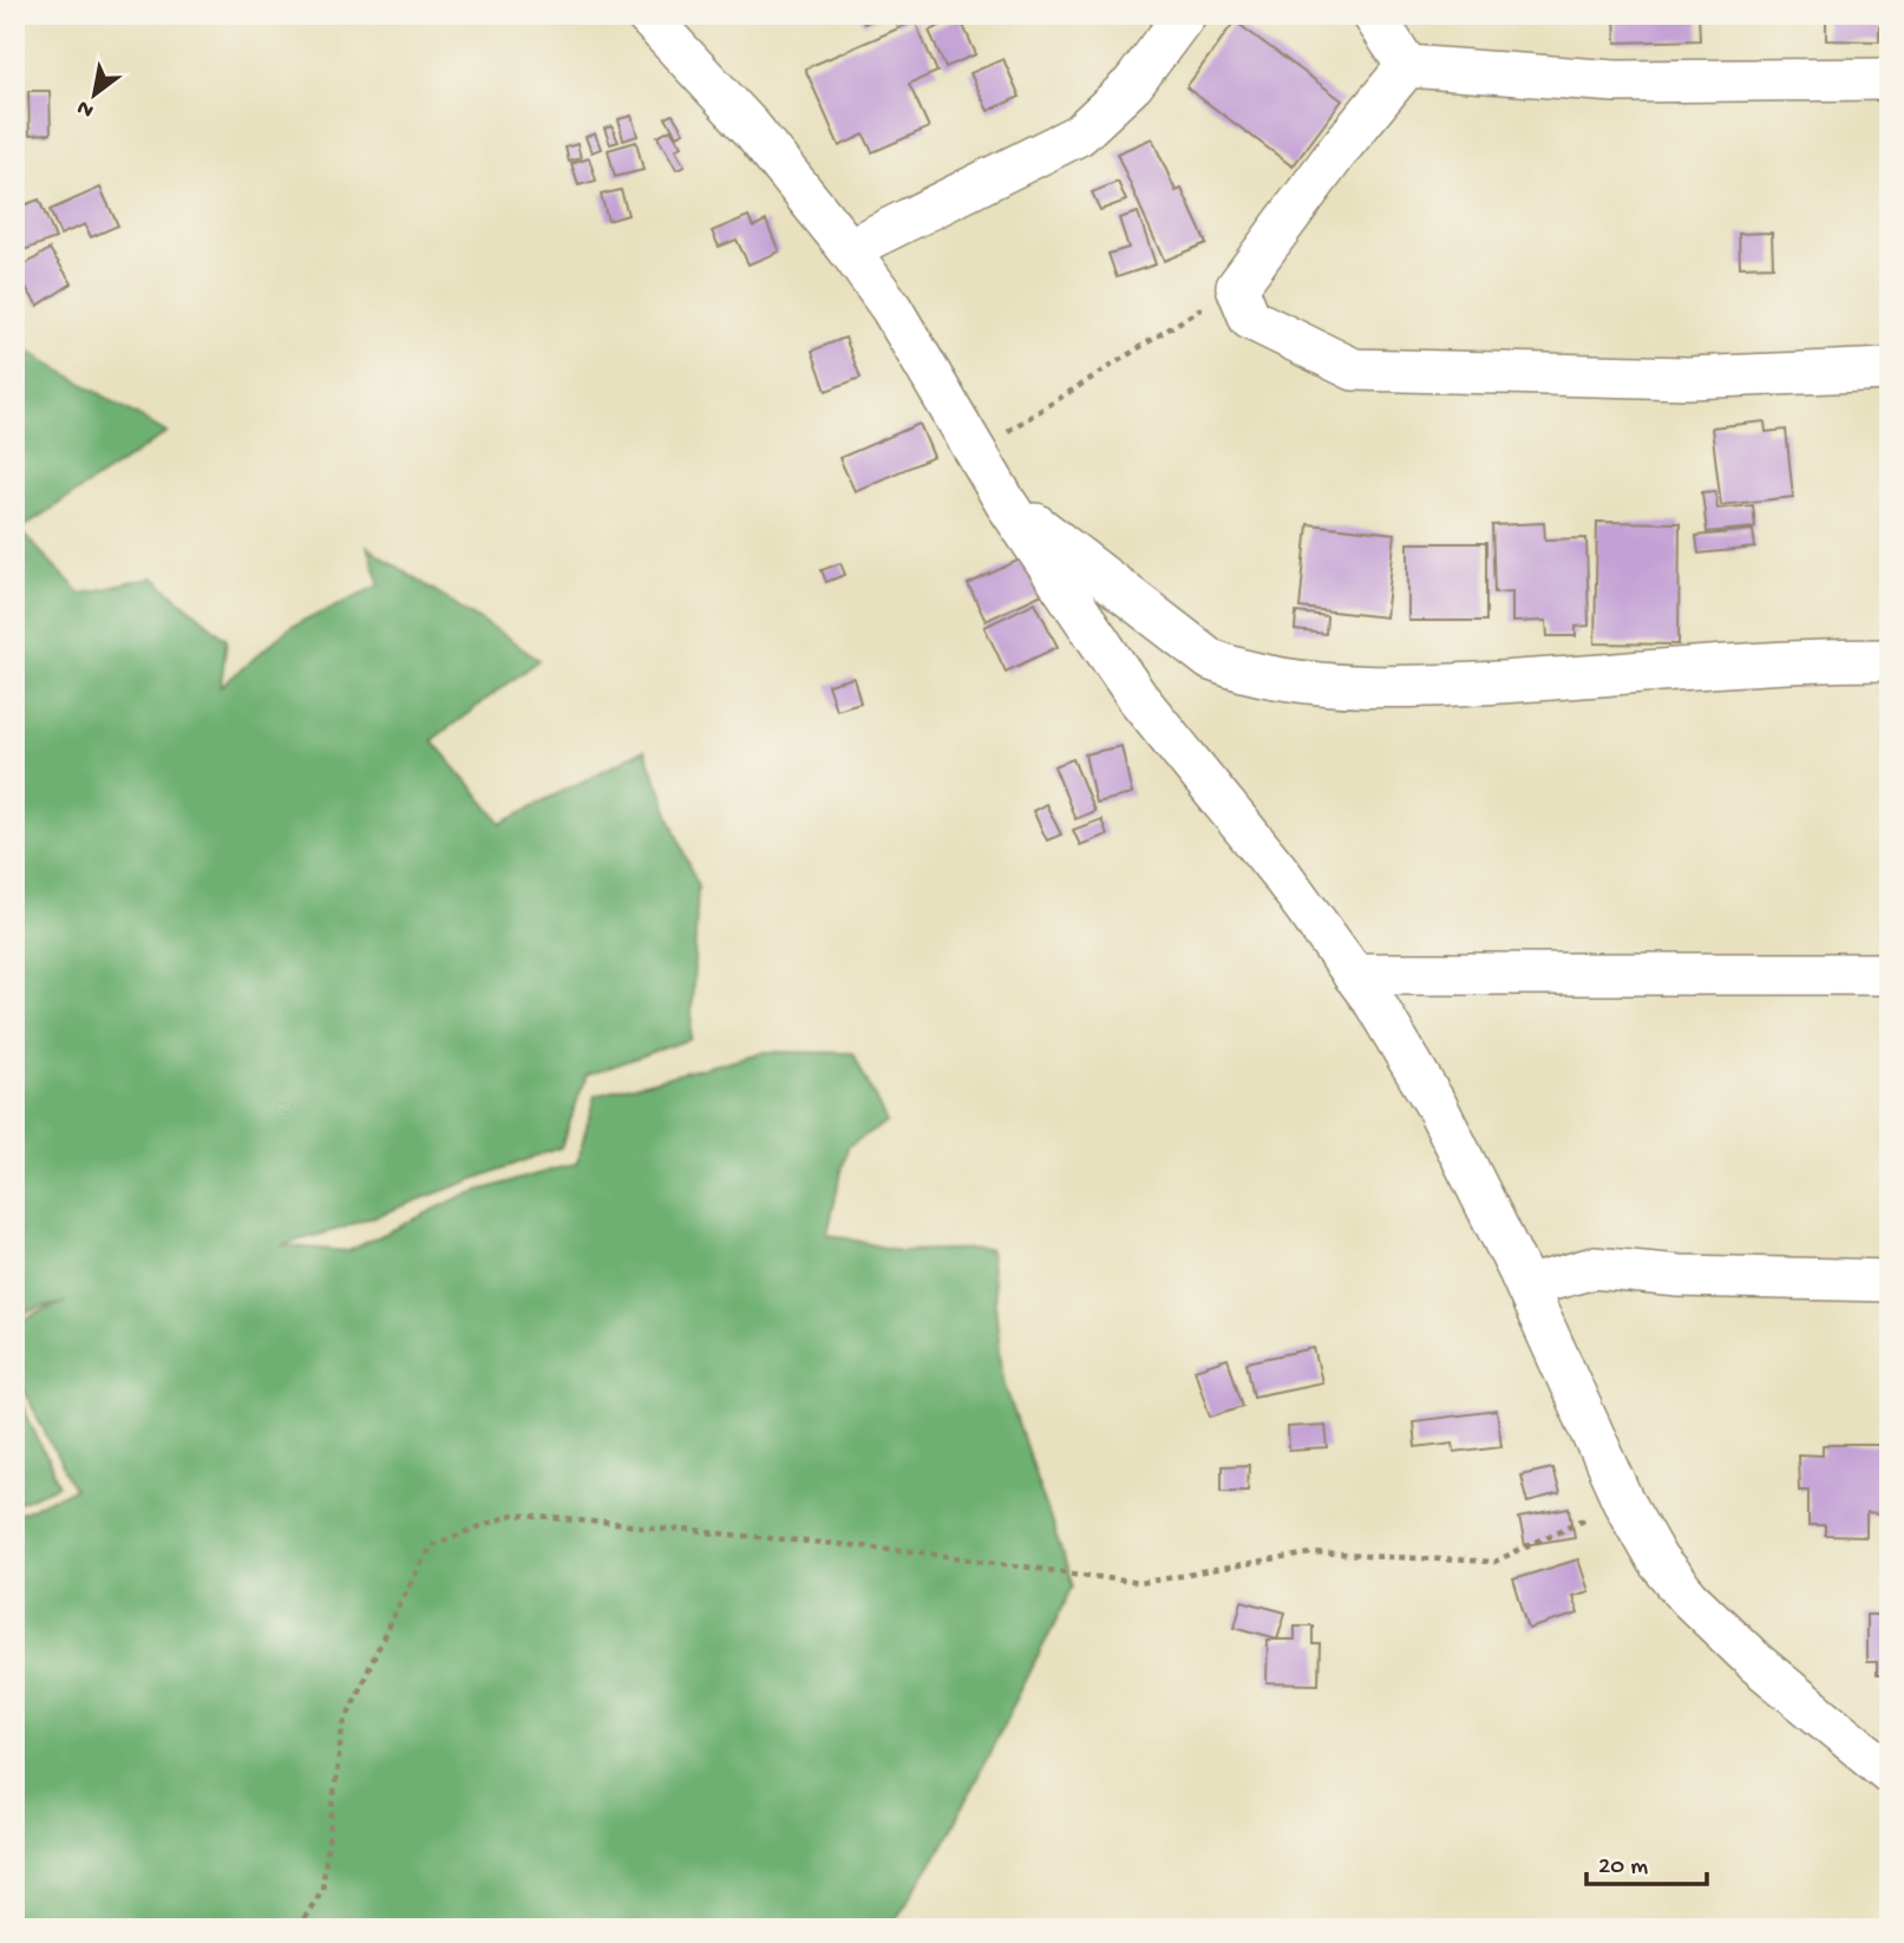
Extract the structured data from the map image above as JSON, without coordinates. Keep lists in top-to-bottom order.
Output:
{
  "scale_bar": "20 m",
  "north": "bottom left"
}
